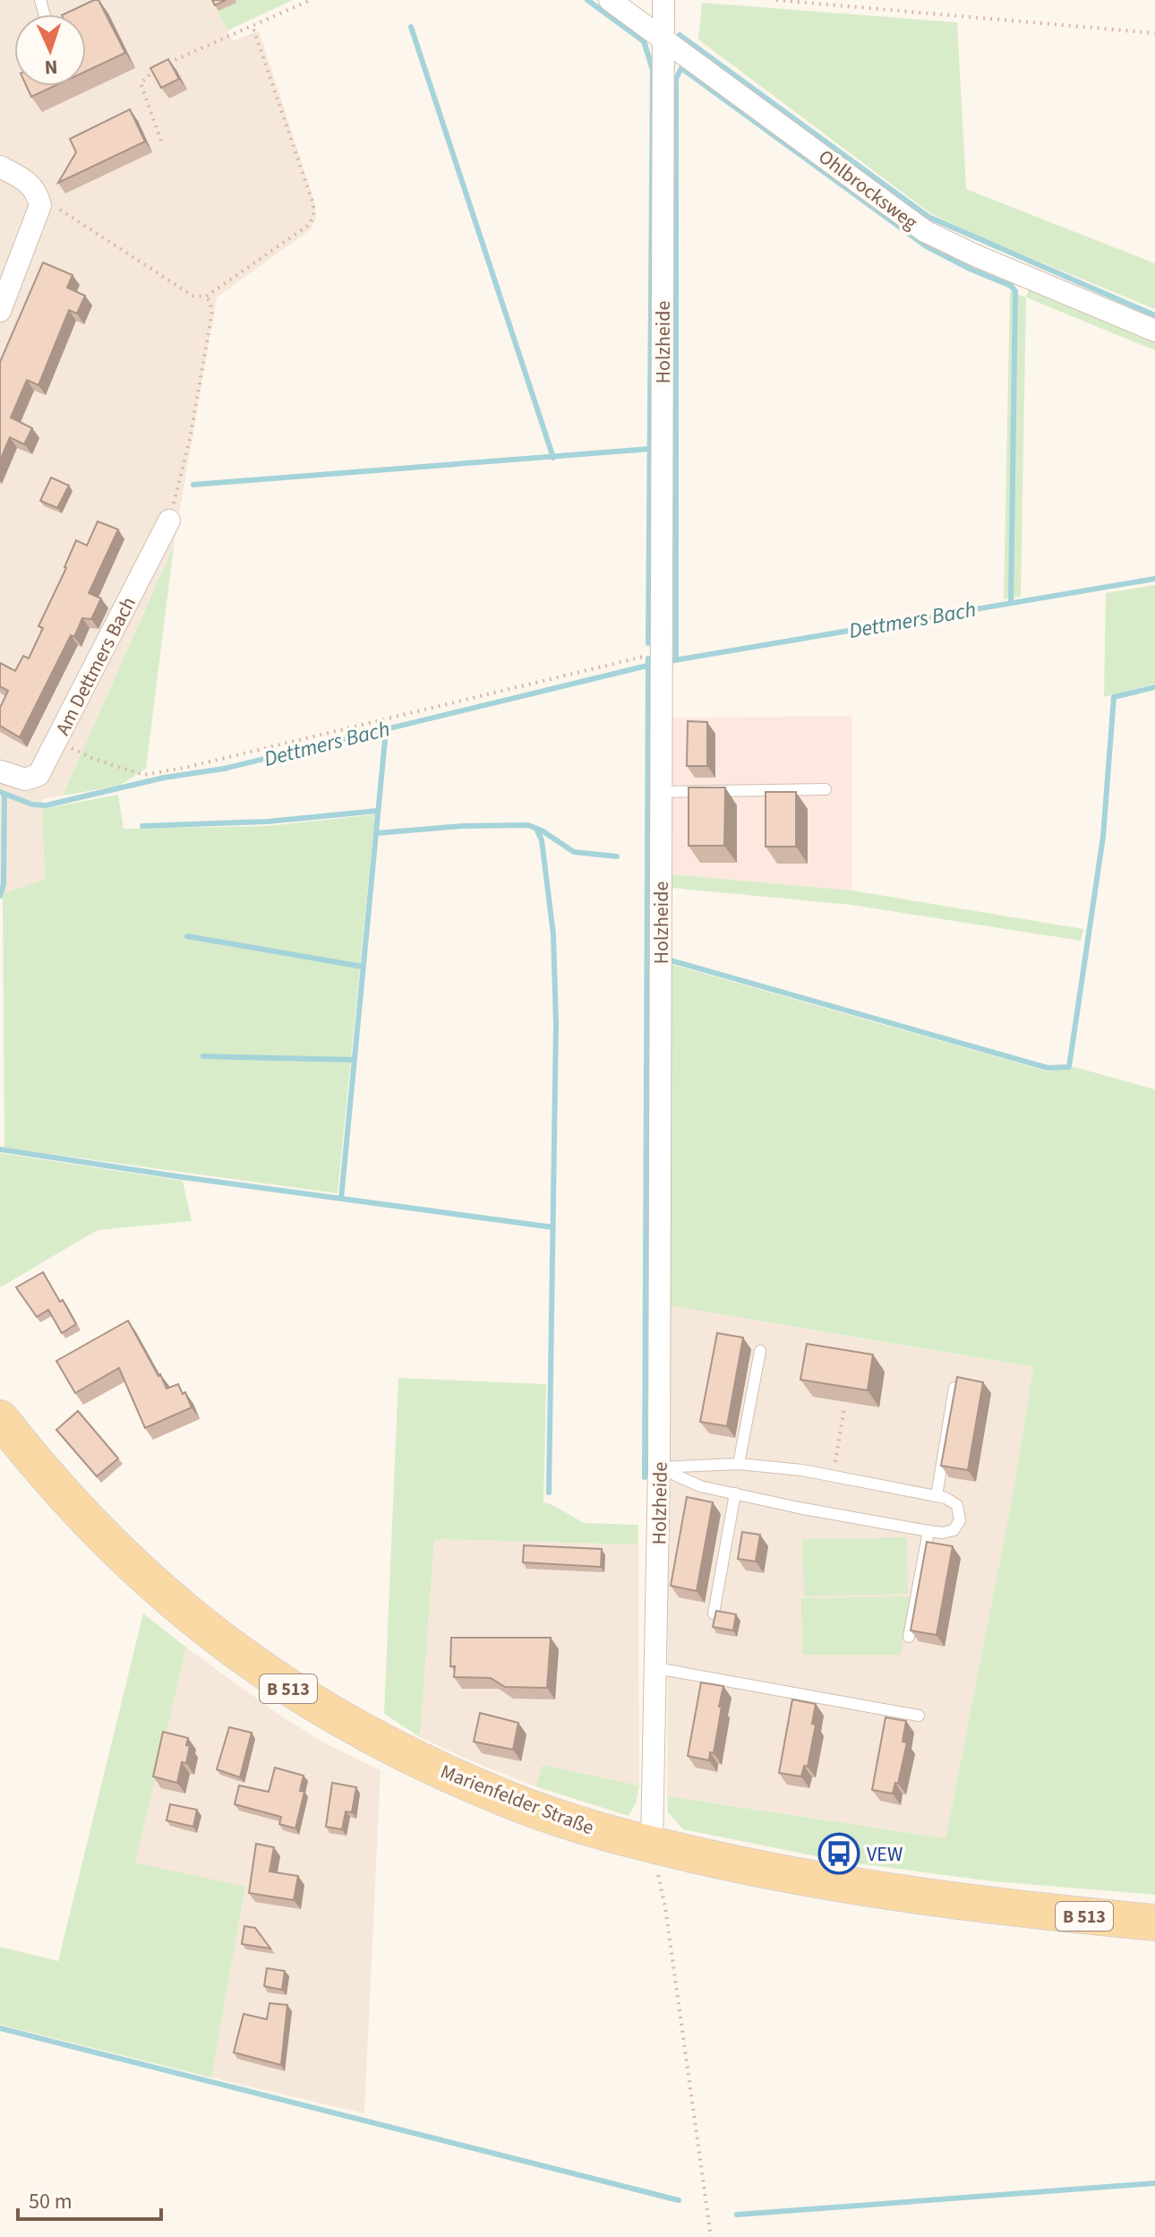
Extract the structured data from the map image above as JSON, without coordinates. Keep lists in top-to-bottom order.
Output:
{
  "streets": {
    "main road": ["B 513", "Marienfelder Straße"],
    "street": ["Ohlbrocksweg", "Holzheide", "Am Dettmers Bach"]
  },
  "crossings": [
    ["Ohlbrocksweg", "Holzheide"],
    ["Holzheide", "Marienfelder Straße"]
  ],
  "water": ["Dettmers Bach"],
  "places": {
    "bus stop": ["VEW"]
  },
  "scale_bar": "50 m",
  "north": "bottom"
}
